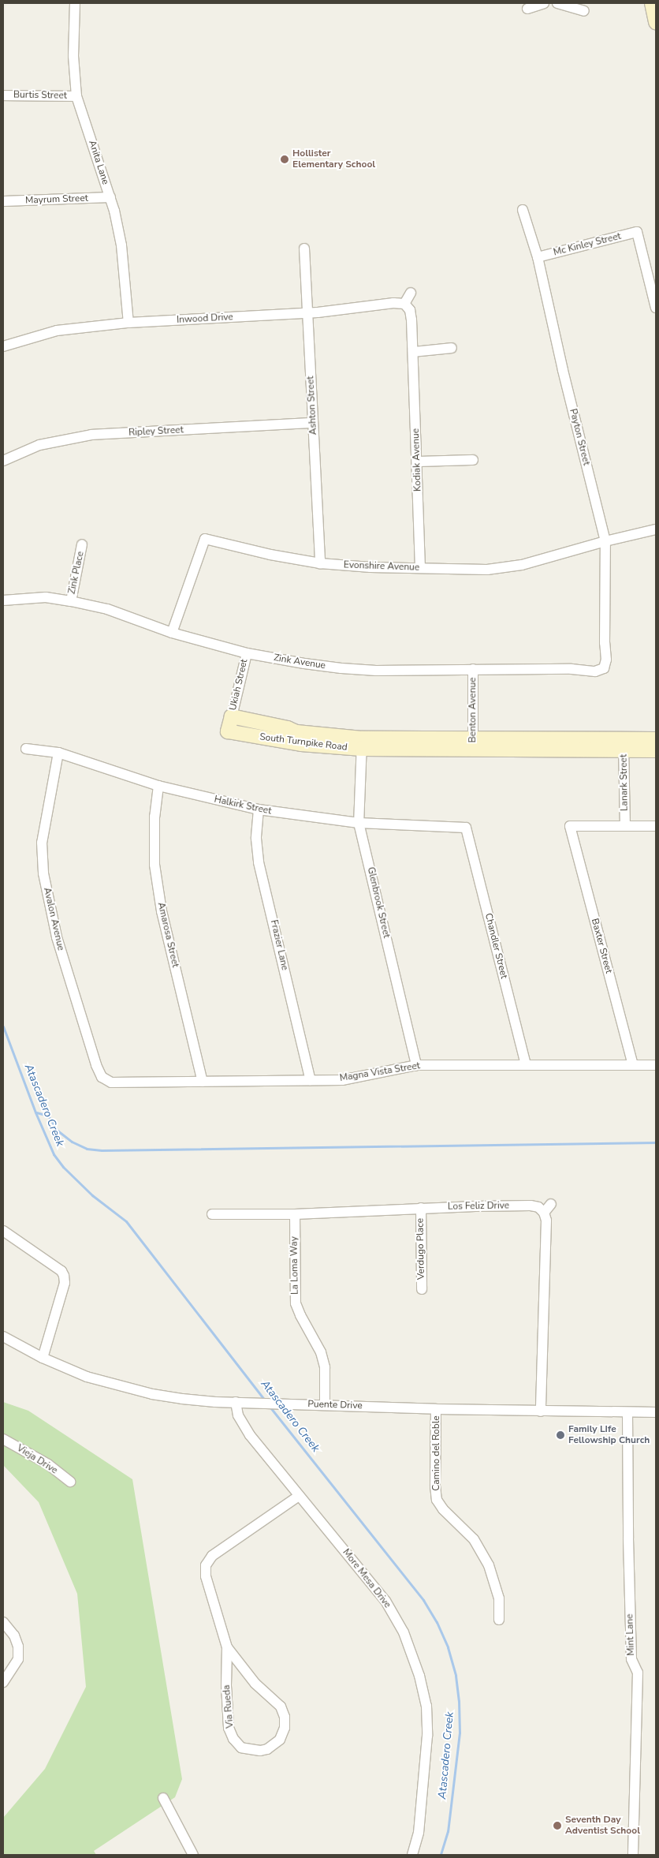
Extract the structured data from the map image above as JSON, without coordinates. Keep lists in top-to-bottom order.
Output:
{
  "streets": {
    "street": [
      "Burtis Street",
      "Anita Lane",
      "Mayrum Street",
      "Mc Kinley Street",
      "Inwood Drive",
      "Ashton Street",
      "Ripley Street",
      "Payton Street",
      "Kodiak Avenue",
      "Evonshire Avenue",
      "Zink Place",
      "Zink Avenue",
      "Ukiah Street",
      "Benton Avenue",
      "South Turnpike Road",
      "Lanark Street",
      "Halkirk Street",
      "Glenbrook Street",
      "Avalon Avenue",
      "Amarosa Street",
      "Frazier Lane",
      "Chandler Street",
      "Baxter Street",
      "Magna Vista Street",
      "Los Feliz Drive",
      "Verdugo Place",
      "La Loma Way",
      "Puente Drive",
      "Camino del Roble",
      "Vieja Drive",
      "More Mesa Drive",
      "Mint Lane",
      "Via Rueda"
    ]
  },
  "crossings": [
    ["Burtis Street", "Anita Lane"],
    ["Anita Lane", "Mayrum Street"],
    ["Anita Lane", "Inwood Drive"],
    ["Mc Kinley Street", "Payton Street"],
    ["Inwood Drive", "Ashton Street"],
    ["Inwood Drive", "Kodiak Avenue"],
    ["Ashton Street", "Ripley Street"],
    ["Ashton Street", "Evonshire Avenue"],
    ["Payton Street", "Evonshire Avenue"],
    ["Payton Street", "Zink Avenue"],
    ["Kodiak Avenue", "Evonshire Avenue"],
    ["Evonshire Avenue", "Zink Avenue"],
    ["Zink Place", "Zink Avenue"],
    ["Zink Avenue", "Ukiah Street"],
    ["Zink Avenue", "Benton Avenue"],
    ["Ukiah Street", "South Turnpike Road"],
    ["Benton Avenue", "South Turnpike Road"],
    ["South Turnpike Road", "Lanark Street"],
    ["South Turnpike Road", "Glenbrook Street"],
    ["Lanark Street", "Baxter Street"],
    ["Halkirk Street", "Glenbrook Street"],
    ["Halkirk Street", "Avalon Avenue"],
    ["Halkirk Street", "Amarosa Street"],
    ["Halkirk Street", "Frazier Lane"],
    ["Halkirk Street", "Chandler Street"],
    ["Glenbrook Street", "Magna Vista Street"],
    ["Avalon Avenue", "Magna Vista Street"],
    ["Amarosa Street", "Magna Vista Street"],
    ["Frazier Lane", "Magna Vista Street"],
    ["Chandler Street", "Magna Vista Street"],
    ["Baxter Street", "Magna Vista Street"],
    ["Los Feliz Drive", "Verdugo Place"],
    ["Los Feliz Drive", "La Loma Way"],
    ["La Loma Way", "Puente Drive"],
    ["Puente Drive", "Camino del Roble"],
    ["Puente Drive", "More Mesa Drive"],
    ["Puente Drive", "Mint Lane"],
    ["More Mesa Drive", "Via Rueda"]
  ],
  "water": ["Atascadero Creek"],
  "places": ["Hollister Elementary School", "Family LIfe Fellowship Church", "Seventh Day Adventist School"]
}
